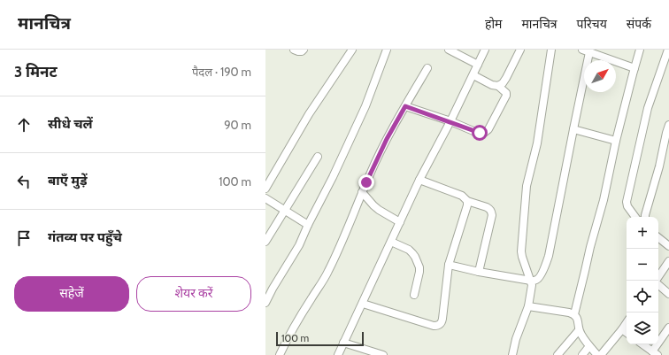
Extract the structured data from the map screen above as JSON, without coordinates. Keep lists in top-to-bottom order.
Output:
{
  "scale_bar": "100 m",
  "north": "top right",
  "page": {
    "header": "मानचित्र",
    "nav": [
      "होम",
      "मानचित्र",
      "परिचय",
      "संपर्क"
    ],
    "heading": ["3 मिनट", "पैदल · 190 m"],
    "list": [
      ["सीधे चलें", "90 m"],
      ["बाएँ मुड़ें", "100 m"],
      "गंतव्य पर पहुँचे"
    ],
    "map_buttons": ["+", "−"],
    "buttons": ["सहेजें", "शेयर करें"],
    "scale": "100 m"
  }
}
